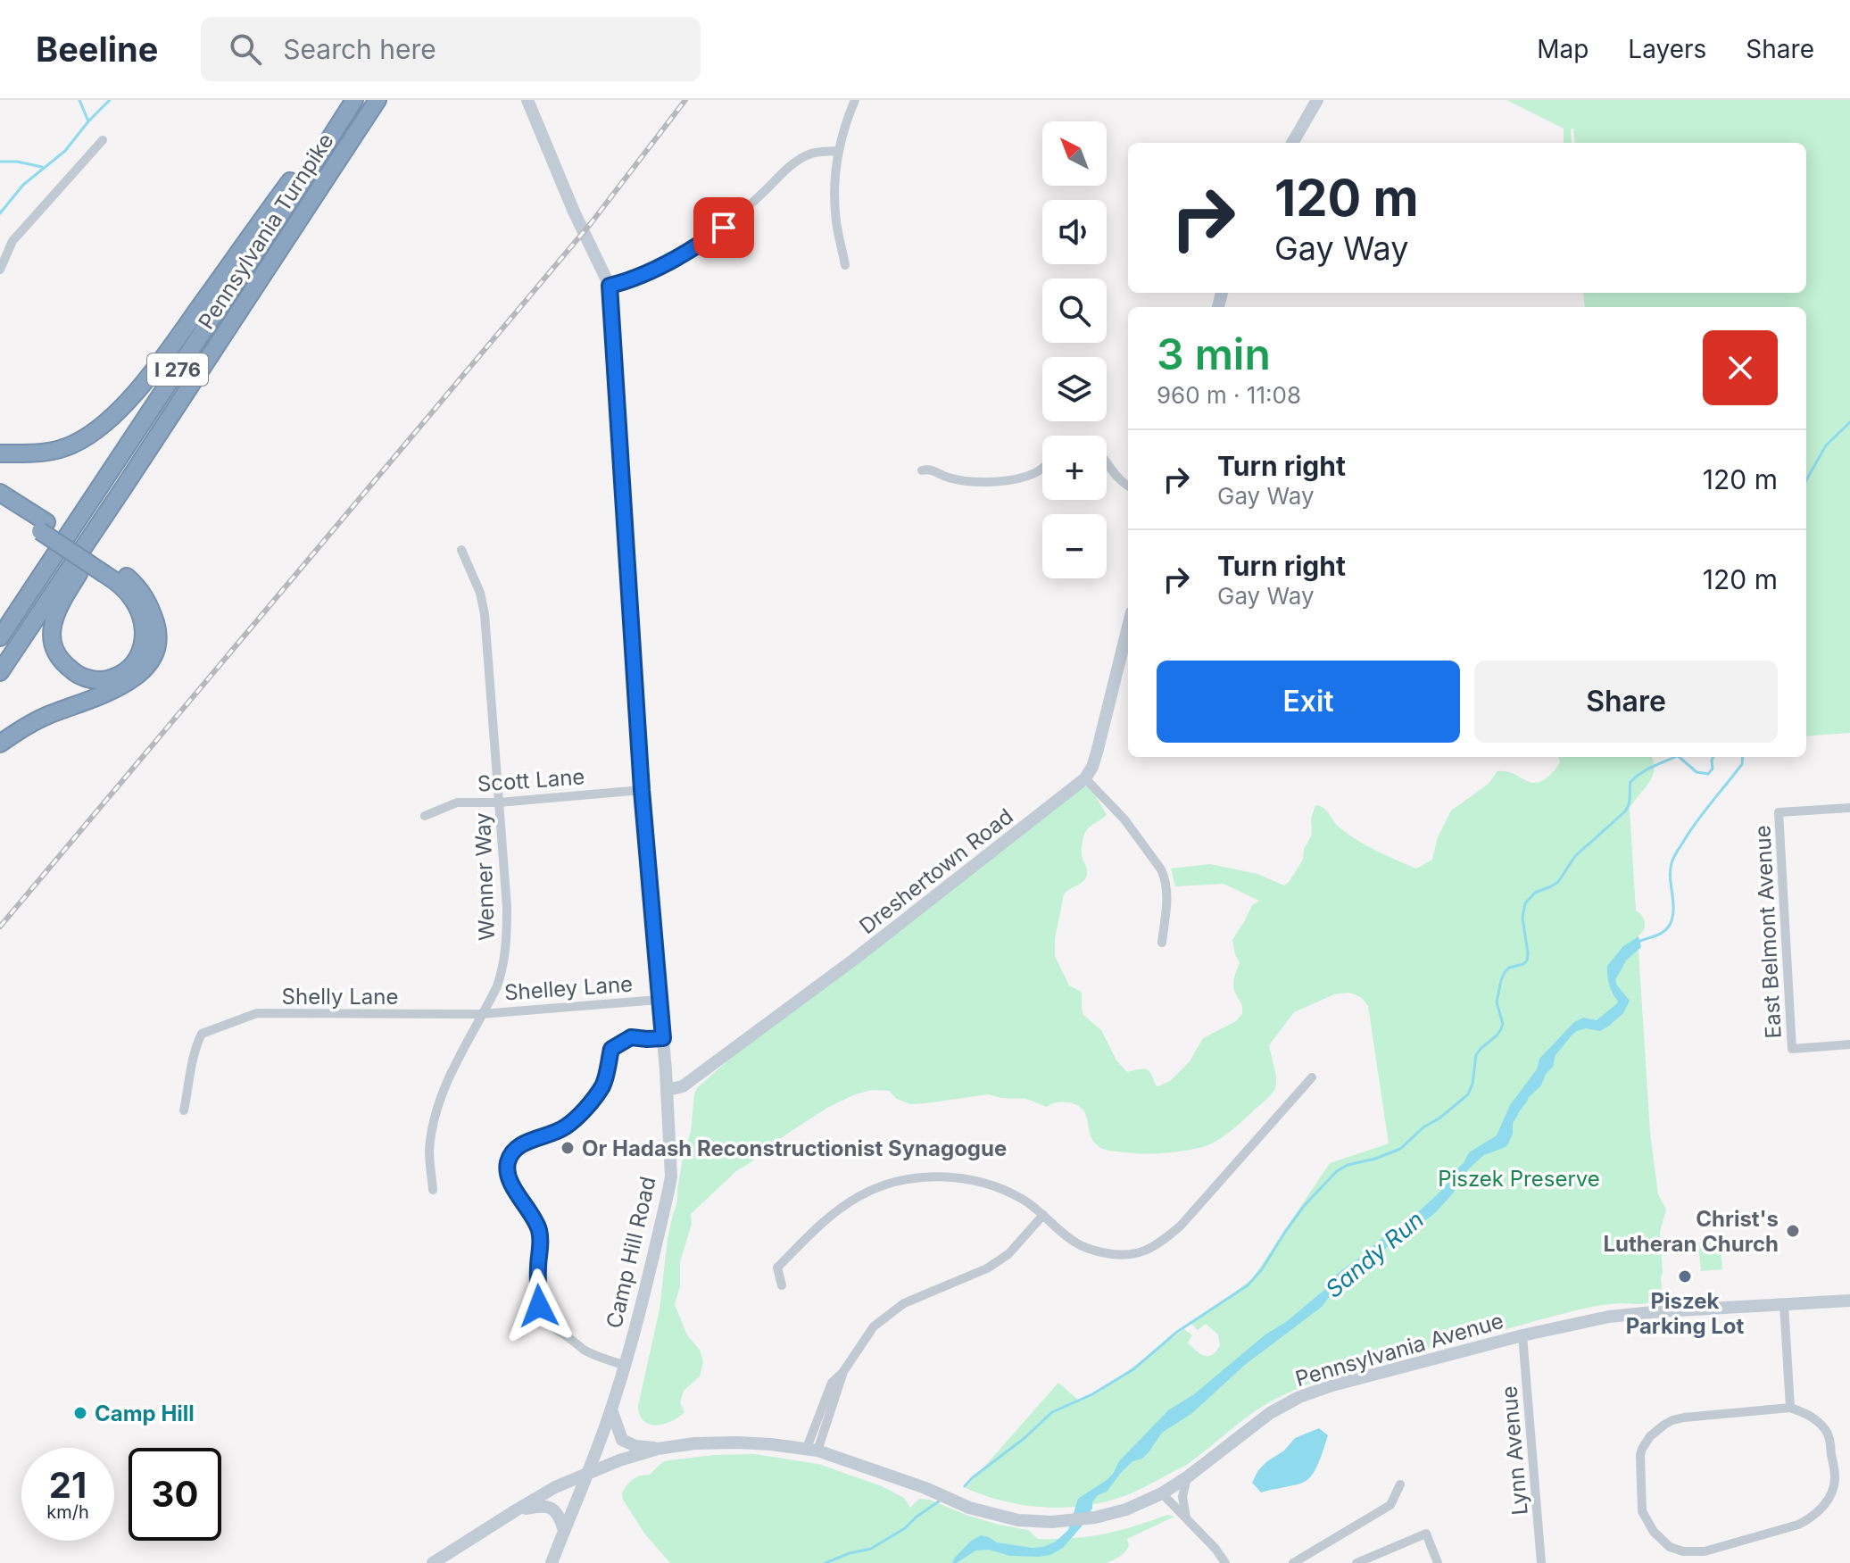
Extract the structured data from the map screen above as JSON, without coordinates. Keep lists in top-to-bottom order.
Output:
{
  "streets": {
    "highway": ["Pennsylvania Turnpike", "I 276"],
    "street": [
      "Scott Lane",
      "Dreshertown Road",
      "Wenner Way",
      "East Belmont Avenue",
      "Shelley Lane",
      "Shelly Lane",
      "Camp Hill Road",
      "Pennsylvania Avenue",
      "Lynn Avenue"
    ]
  },
  "crossings": [
    ["Scott Lane", "Wenner Way"],
    ["Scott Lane", "Camp Hill Road"],
    ["Dreshertown Road", "Camp Hill Road"],
    ["Wenner Way", "Shelley Lane"],
    ["Wenner Way", "Shelly Lane"],
    ["Shelley Lane", "Shelly Lane"],
    ["Shelley Lane", "Camp Hill Road"],
    ["Camp Hill Road", "Pennsylvania Avenue"],
    ["Pennsylvania Avenue", "Lynn Avenue"]
  ],
  "water": ["Sandy Run"],
  "parks": ["Piszek Preserve"],
  "places": [
    "Or Hadash Reconstructionist Synagogue",
    "Christ's Lutheran Church",
    "Piszek Parking Lot",
    "Camp Hill"
  ],
  "north": "top left",
  "page": {
    "header": "Beeline",
    "search": "Search here",
    "nav": ["Map", "Layers", "Share"],
    "map_buttons": ["+", "−"],
    "turn": ["120 m", "Gay Way"],
    "heading": ["3 min", "960 m · 11:08"],
    "list": [
      {
        "name": "Turn right",
        "note": "Gay Way",
        "value": "120 m"
      },
      {
        "name": "Turn right",
        "note": "Gay Way",
        "value": "120 m"
      }
    ],
    "buttons": ["Exit", "Share"],
    "speed": "21 km/h",
    "limit": "30"
  }
}
